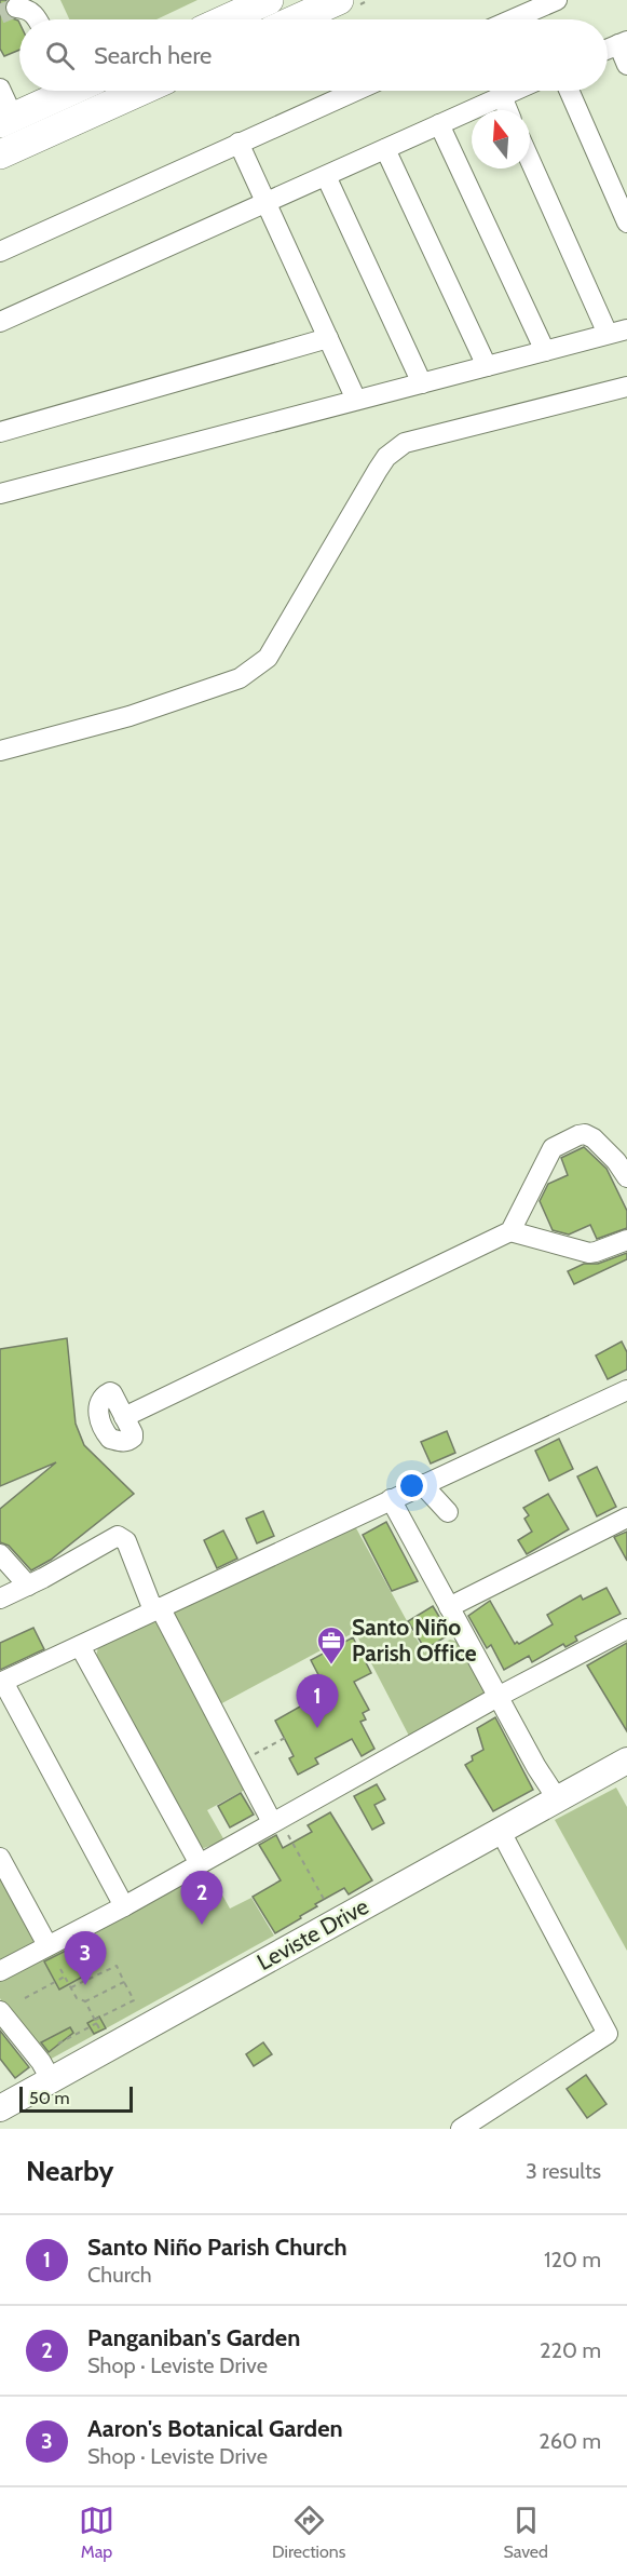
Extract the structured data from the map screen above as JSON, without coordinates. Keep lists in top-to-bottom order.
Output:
{
  "streets": {
    "main road": ["Leviste Drive"]
  },
  "places": {
    "office": ["Santo Niño Parish Office"]
  },
  "scale_bar": "50 m",
  "north": "top",
  "page": {
    "search": "Search here",
    "pins": ["1", "2", "3"],
    "scale": "50 m",
    "heading": ["Nearby", "3 results"],
    "list": [
      {
        "mark": "1",
        "name": "Santo Niño Parish Church",
        "note": "Church",
        "value": "120 m"
      },
      {
        "mark": "2",
        "name": "Panganiban's Garden",
        "note": "Shop · Leviste Drive",
        "value": "220 m"
      },
      {
        "mark": "3",
        "name": "Aaron's Botanical Garden",
        "note": "Shop · Leviste Drive",
        "value": "260 m"
      }
    ],
    "nav": ["Map", "Directions", "Saved"]
  }
}
